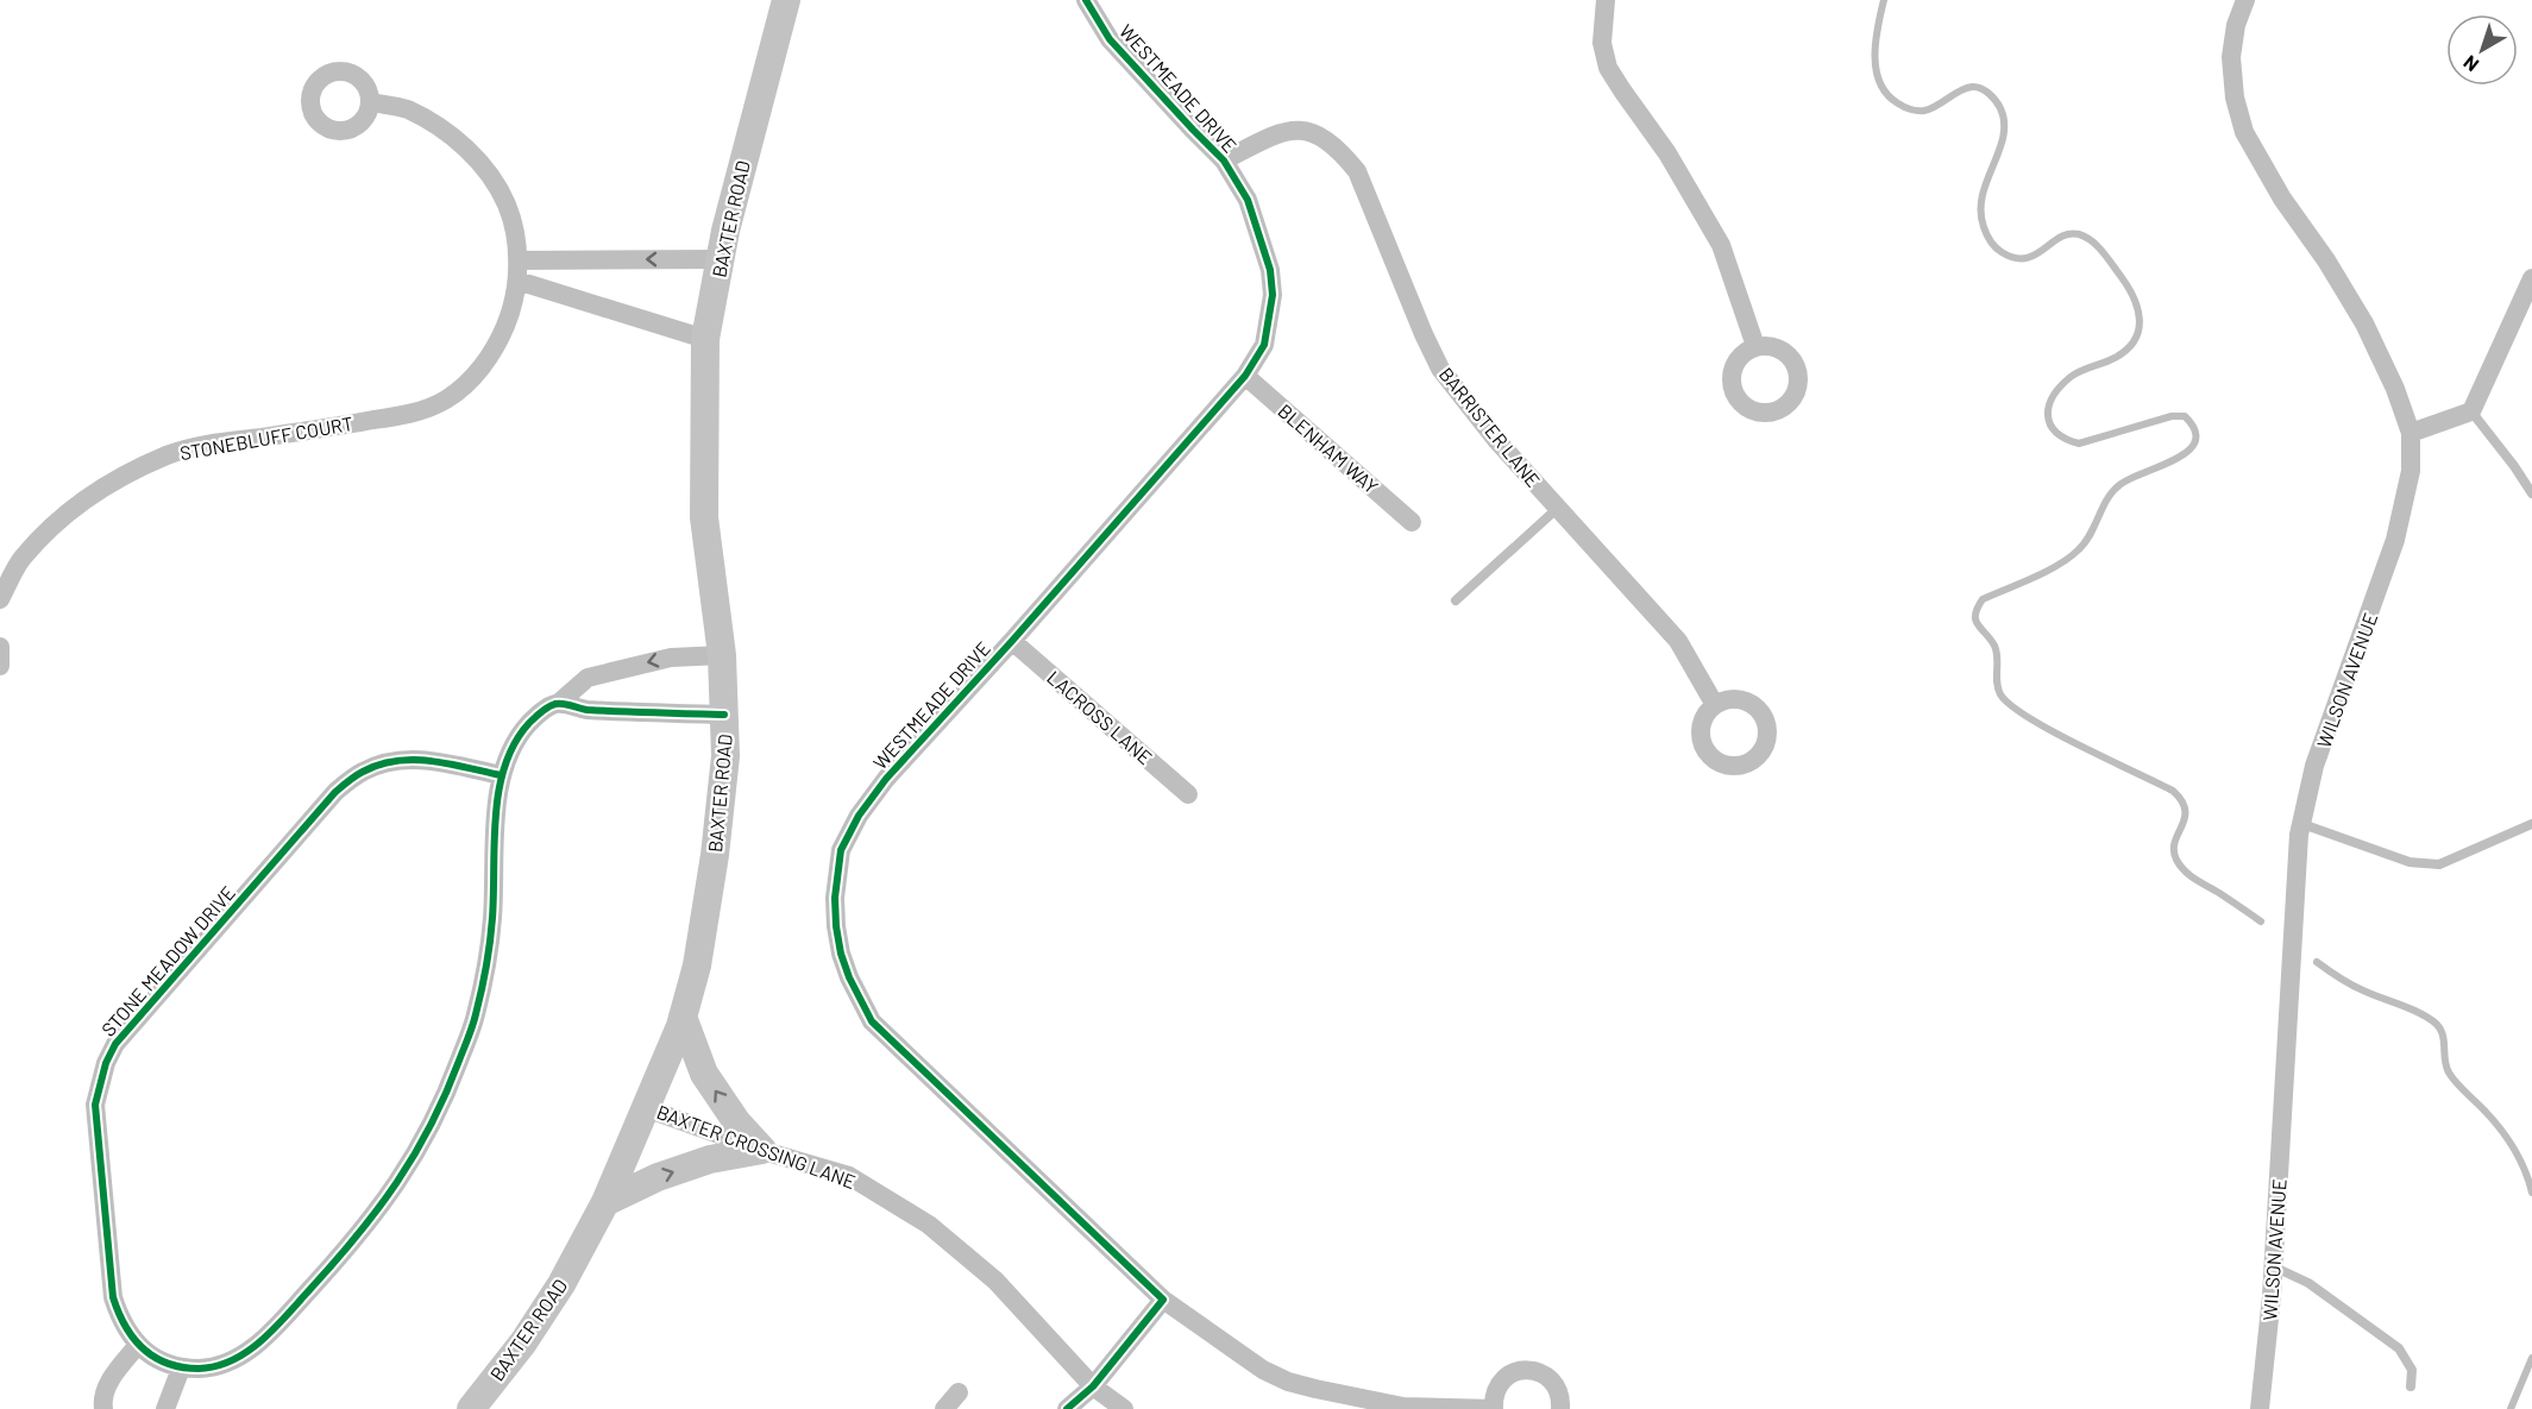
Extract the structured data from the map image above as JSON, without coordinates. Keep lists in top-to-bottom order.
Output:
{
  "streets": {
    "main road": ["BAXTER ROAD"],
    "street": [
      "WESTMEADE DRIVE",
      "BARRISTER LANE",
      "STONEBLUFF COURT",
      "BLENHAM WAY",
      "WILSON AVENUE",
      "LACROSS LANE",
      "STONE MEADOW DRIVE",
      "BAXTER CROSSING LANE"
    ]
  },
  "crossings": [
    ["WESTMEADE DRIVE", "BARRISTER LANE"],
    ["WESTMEADE DRIVE", "BLENHAM WAY"],
    ["WESTMEADE DRIVE", "LACROSS LANE"],
    ["BAXTER ROAD", "STONE MEADOW DRIVE"],
    ["BAXTER ROAD", "BAXTER CROSSING LANE"]
  ],
  "north": "bottom left"
}
